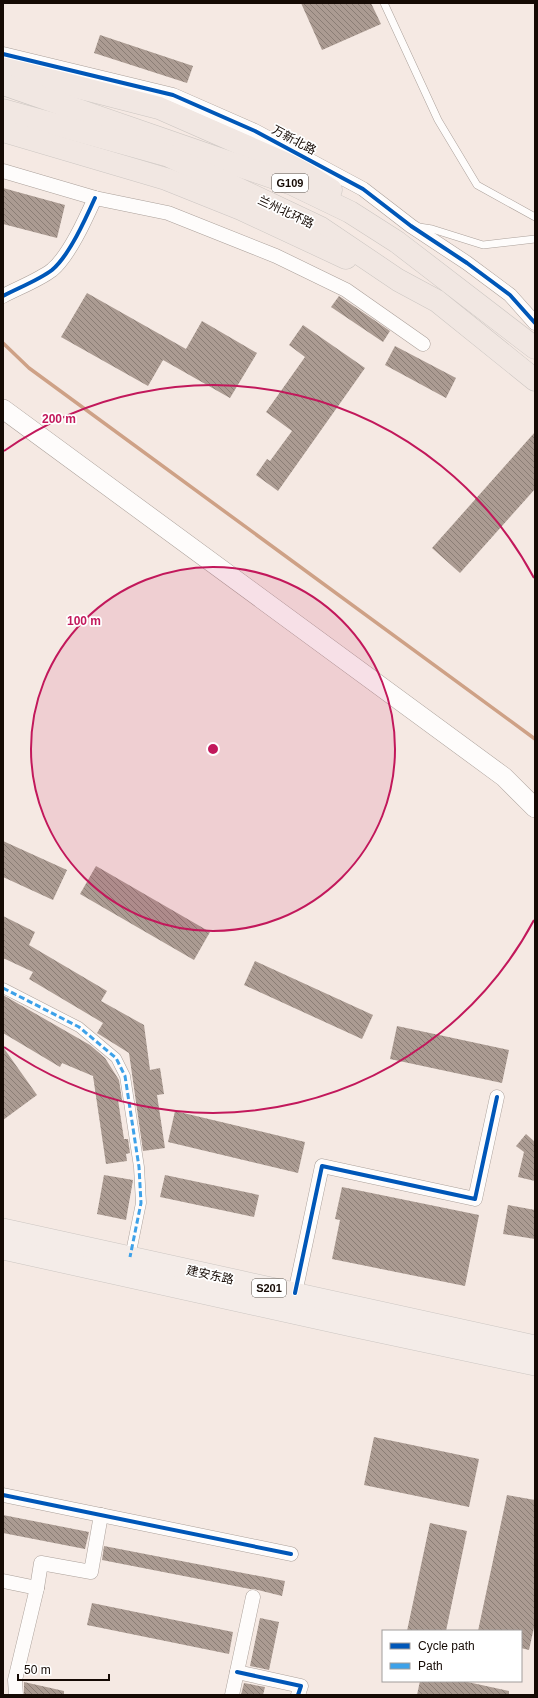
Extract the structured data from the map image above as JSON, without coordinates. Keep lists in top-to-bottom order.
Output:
{
  "streets": {
    "highway": ["G109", "兰州北环路"],
    "main road": ["建安东路", "S201"],
    "street": ["万新北路"]
  },
  "crossings": [
    ["万新北路", "G109"]
  ],
  "legend": ["Cycle path", "Path"],
  "scale_bar": "50 m",
  "rings": ["200 m", "100 m"]
}
